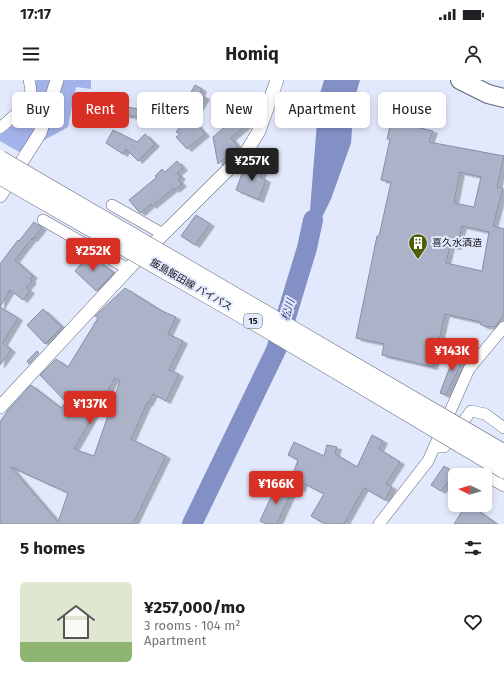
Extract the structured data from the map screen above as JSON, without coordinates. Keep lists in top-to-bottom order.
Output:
{
  "streets": {
    "main road": ["飯島飯田線 バイパス", "15"]
  },
  "water": ["松川"],
  "places": {
    "building": ["喜久水酒造"]
  },
  "north": "left",
  "page": {
    "status": "17:17",
    "header": "Homiq",
    "chip": [
      "Buy",
      "Rent",
      "Filters",
      "New",
      "Apartment",
      "House"
    ],
    "price": [
      "¥257K",
      "¥252K",
      "¥143K",
      "¥137K",
      "¥166K"
    ],
    "heading": "5 homes",
    "list": [
      {
        "name": "¥257,000/mo",
        "note": "3 rooms · 104 m² · Apartment"
      }
    ]
  }
}
